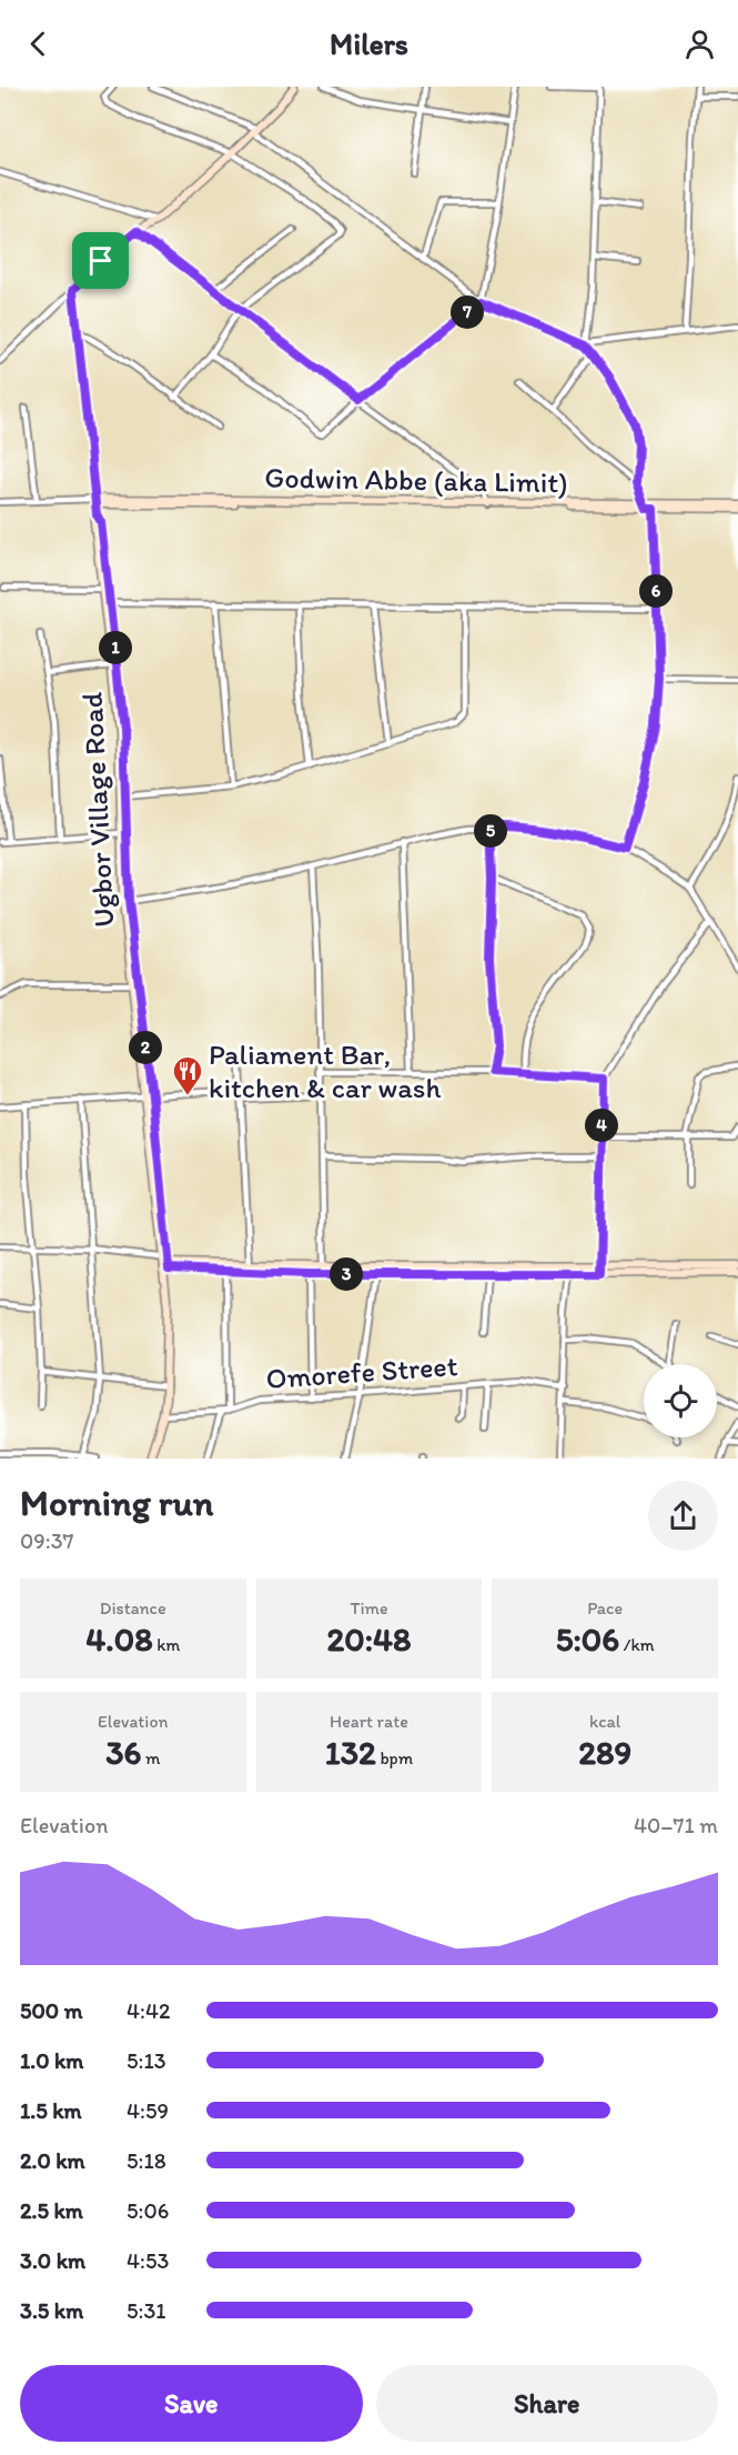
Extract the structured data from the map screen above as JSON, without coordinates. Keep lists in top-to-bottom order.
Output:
{
  "streets": {
    "street": ["Godwin Abbe (aka Limit)", "Ugbor Village Road", "Omorefe Street"]
  },
  "crossings": [
    ["Godwin Abbe (aka Limit)", "Ugbor Village Road"],
    ["Ugbor Village Road", "Omorefe Street"]
  ],
  "places": {
    "restaurant": ["Paliament Bar, kitchen & car wash"]
  },
  "page": {
    "header": "Milers",
    "pins": [
      "7",
      "6",
      "1",
      "5",
      "2",
      "4",
      "3"
    ],
    "heading": ["Morning run", "09:37"],
    "stats": [
      ["Distance", "4.08 km"],
      ["Time", "20:48"],
      ["Pace", "5:06 /km"],
      ["Elevation", "36 m"],
      ["Heart rate", "132 bpm"],
      ["kcal", "289"]
    ],
    "chart": ["Elevation", "40–71 m"],
    "list": [
      {
        "name": "500 m",
        "note": "4:42"
      },
      {
        "name": "1.0 km",
        "note": "5:13"
      },
      {
        "name": "1.5 km",
        "note": "4:59"
      },
      {
        "name": "2.0 km",
        "note": "5:18"
      },
      {
        "name": "2.5 km",
        "note": "5:06"
      },
      {
        "name": "3.0 km",
        "note": "4:53"
      },
      {
        "name": "3.5 km",
        "note": "5:31"
      }
    ],
    "buttons": ["Save", "Share"]
  }
}
